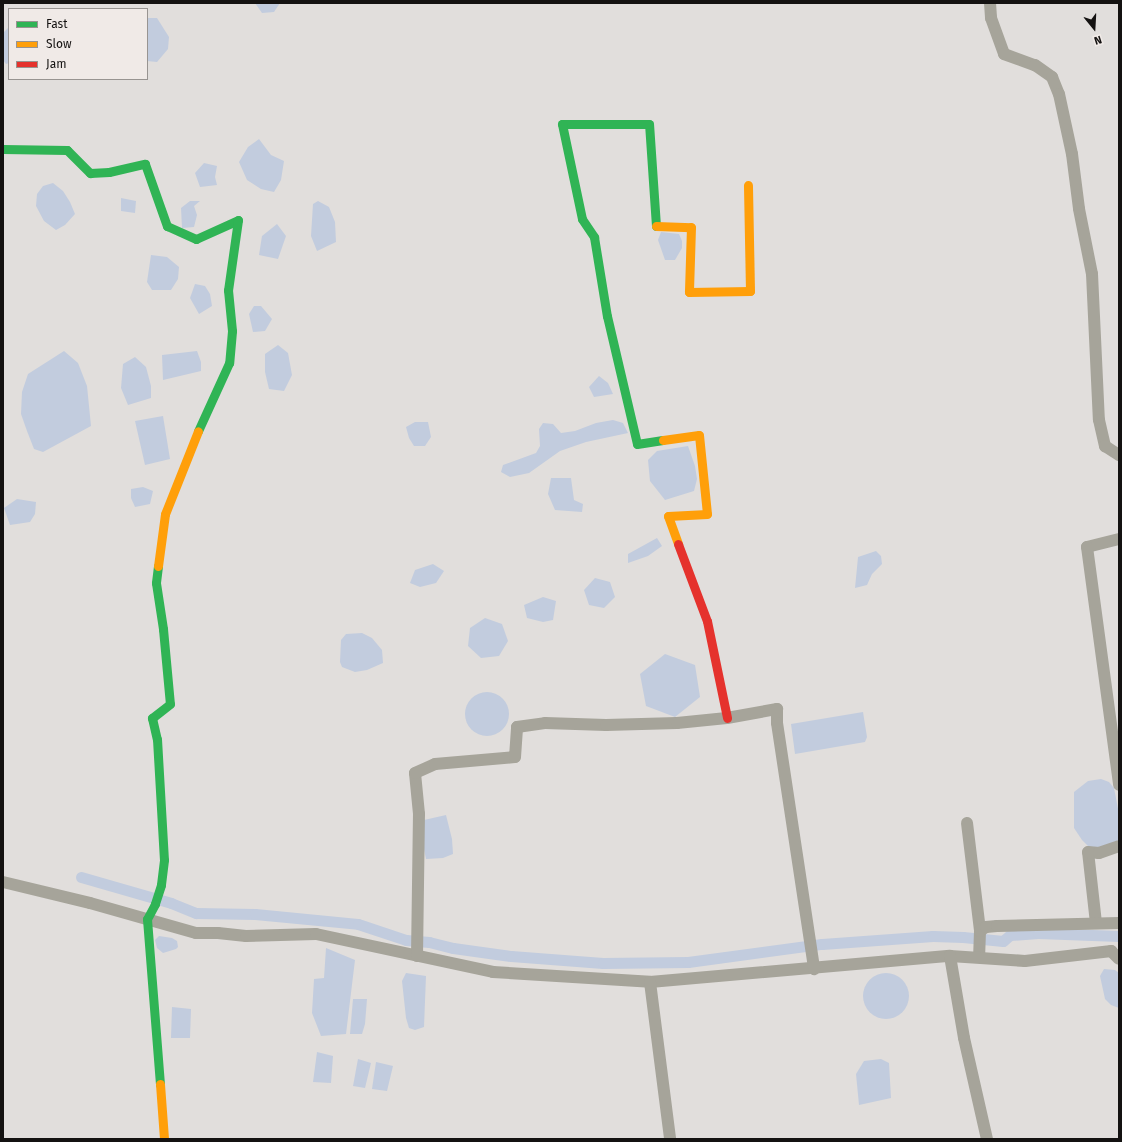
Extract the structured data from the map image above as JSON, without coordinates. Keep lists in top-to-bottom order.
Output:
{
  "legend": ["Fast", "Slow", "Jam"],
  "north": "bottom"
}
